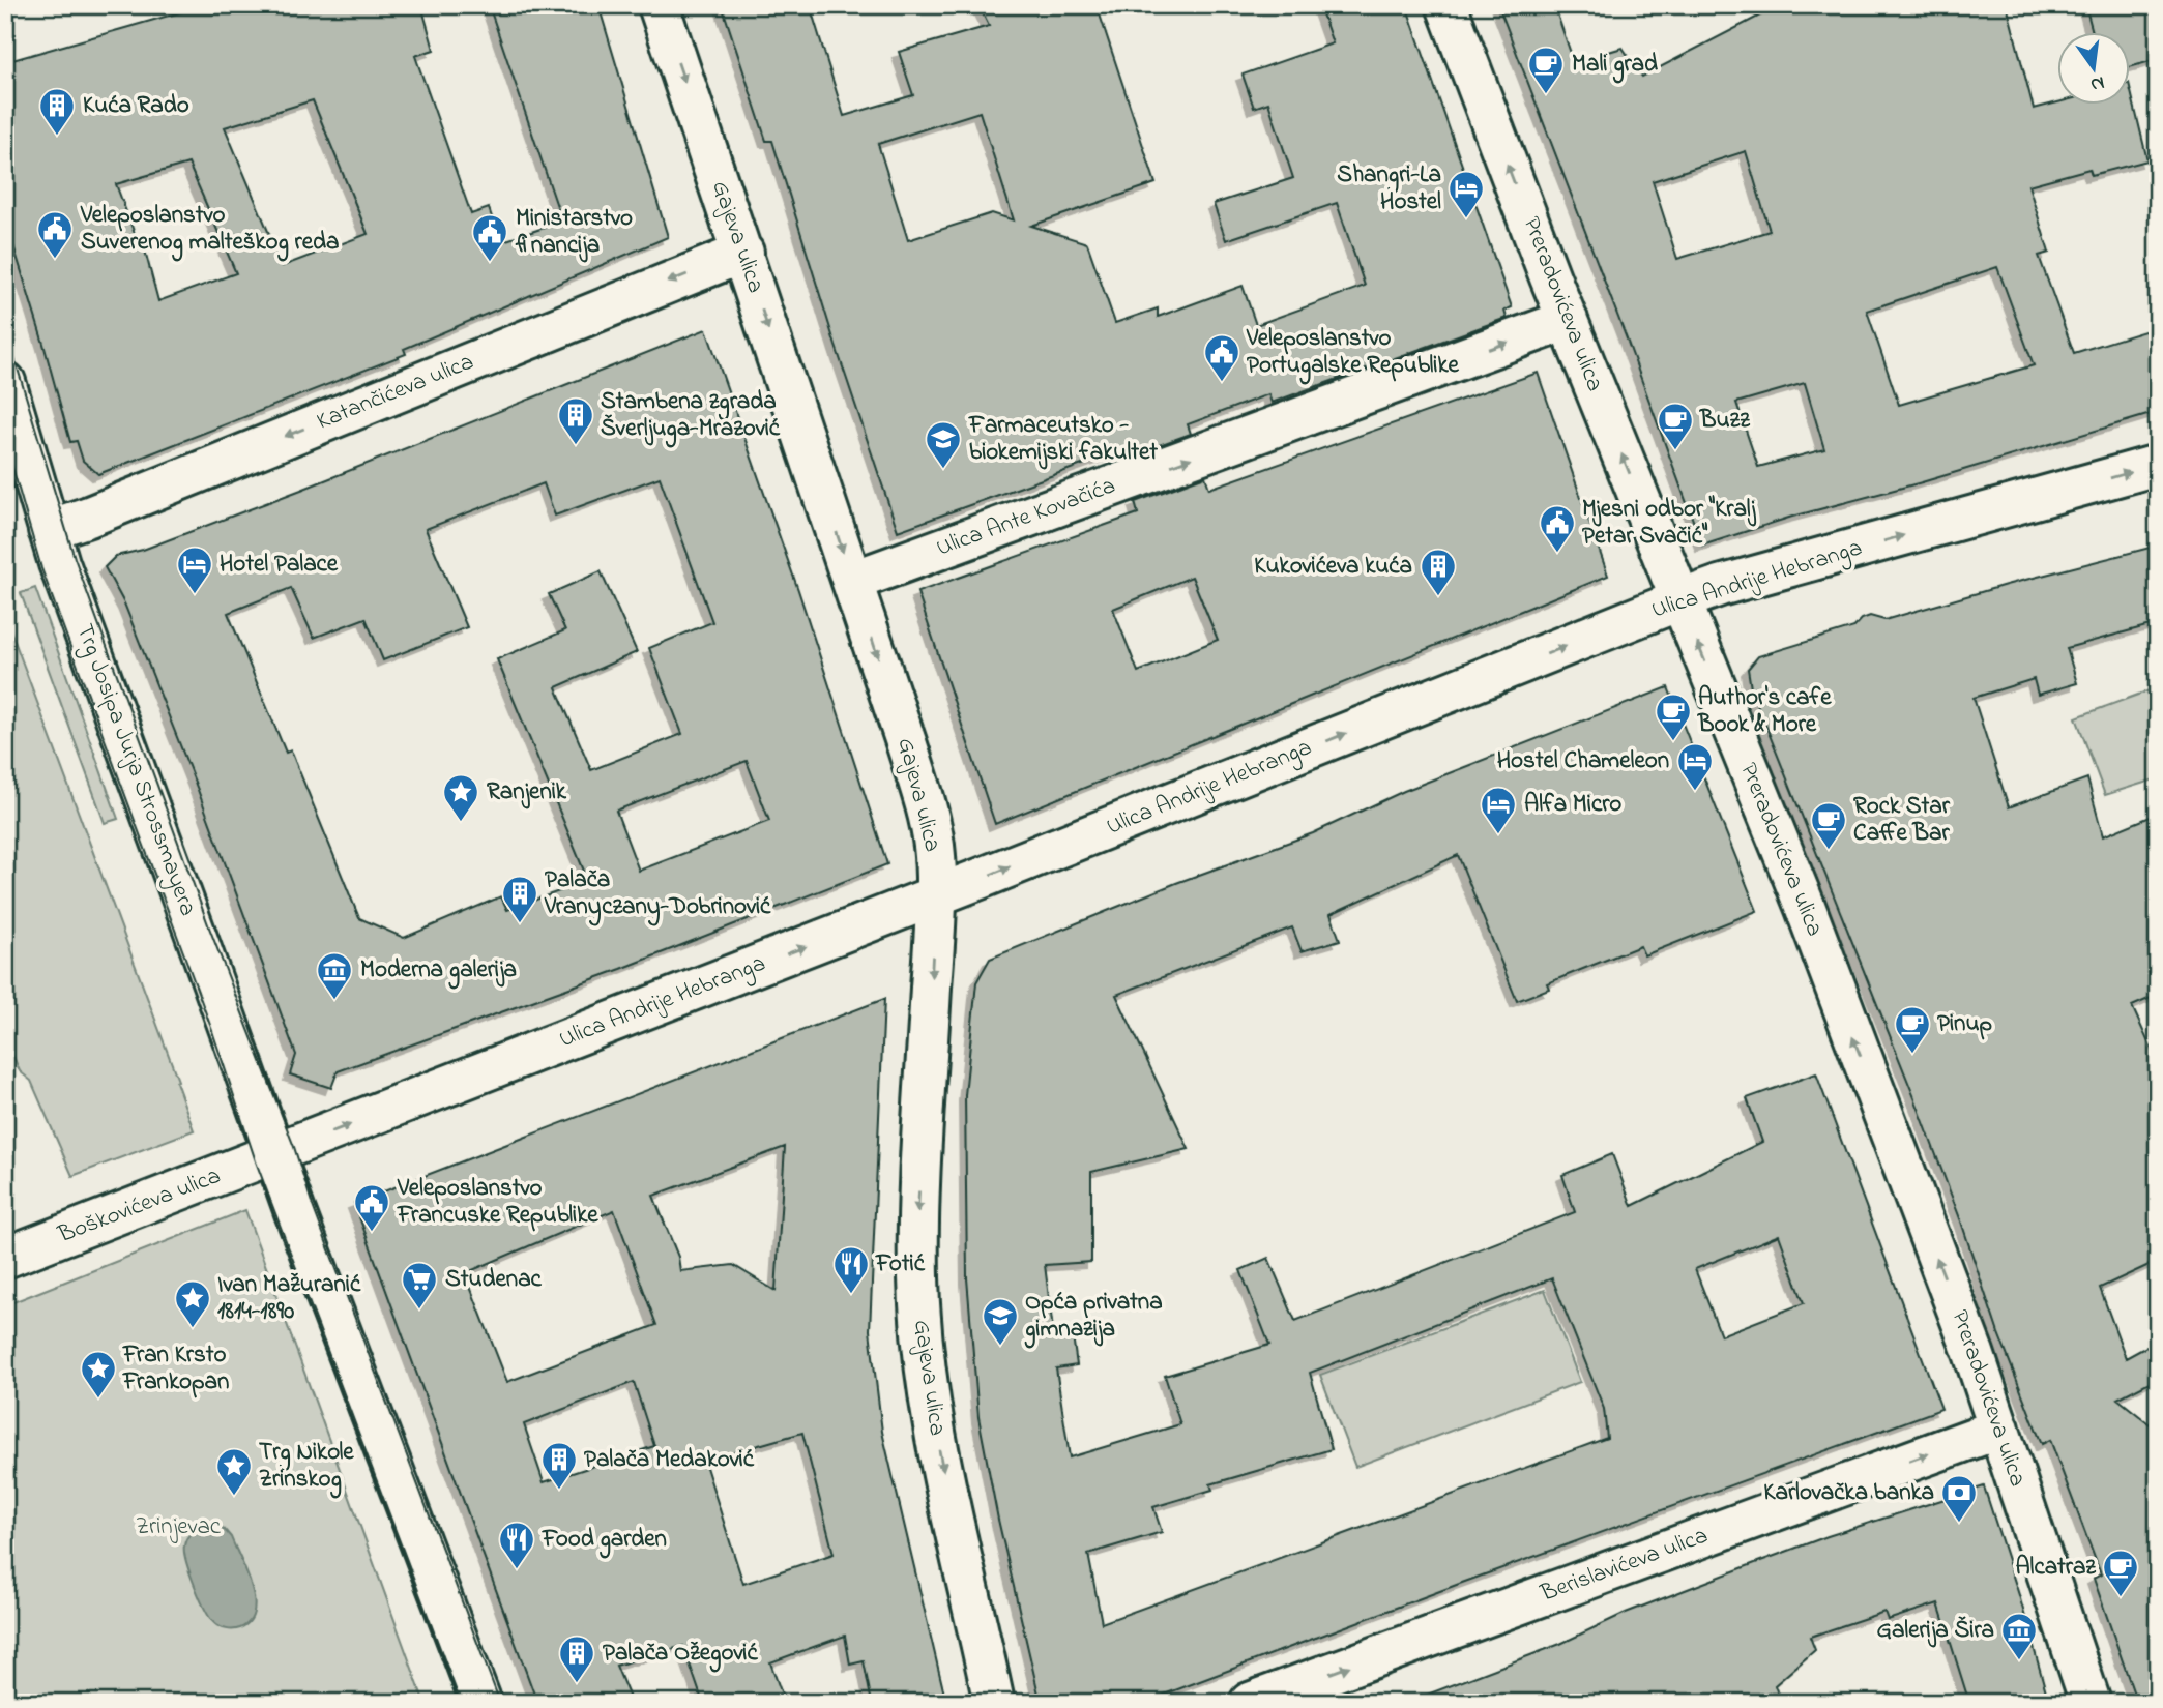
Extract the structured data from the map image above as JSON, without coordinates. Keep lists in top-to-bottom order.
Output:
{
  "streets": {
    "street": [
      "Gajeva ulica",
      "Preradovićeva ulica",
      "Katančićeva ulica",
      "Ulica Ante Kovačića",
      "Ulica Andrije Hebranga",
      "Trg Josipa Jurja Strossmayera",
      "Boškovićeva ulica",
      "Berislavićeva ulica"
    ]
  },
  "crossings": [
    ["Gajeva ulica", "Katančićeva ulica"],
    ["Gajeva ulica", "Ulica Ante Kovačića"],
    ["Gajeva ulica", "Ulica Andrije Hebranga"],
    ["Preradovićeva ulica", "Ulica Ante Kovačića"],
    ["Preradovićeva ulica", "Ulica Andrije Hebranga"],
    ["Preradovićeva ulica", "Berislavićeva ulica"],
    ["Katančićeva ulica", "Trg Josipa Jurja Strossmayera"],
    ["Ulica Andrije Hebranga", "Trg Josipa Jurja Strossmayera"],
    ["Ulica Andrije Hebranga", "Boškovićeva ulica"],
    ["Trg Josipa Jurja Strossmayera", "Boškovićeva ulica"]
  ],
  "one_way": [
    "Gajeva ulica",
    "Preradovićeva ulica",
    "Katančićeva ulica",
    "Ulica Ante Kovačića",
    "Ulica Andrije Hebranga",
    "Berislavićeva ulica"
  ],
  "parks": ["Zrinjevac"],
  "places": {
    "cafe": [
      "Mali grad",
      "Buzz",
      "Author's cafe Book & More",
      "Rock Star Caffe Bar",
      "Pinup",
      "Alcatraz"
    ],
    "building": [
      "Kuća Rado",
      "Stambena zgrada Šverljuga-Mrazović",
      "Kukovićeva kuća",
      "Palača Vranyczany-Dobrinović",
      "Palača Medaković",
      "Palača Ožegović"
    ],
    "hotel": [
      "Shangri-La Hostel",
      "Hotel Palace",
      "Hostel Chameleon",
      "Alfa Micro"
    ],
    "public building": [
      "Veleposlanstvo Suverenog malteškog reda",
      "Ministarstvo financija",
      "Veleposlanstvo Portugalske Republike",
      "Mjesni odbor \"Kralj Petar Svačić\"",
      "Veleposlanstvo Francuske Republike"
    ],
    "school or university": ["Farmaceutsko - biokemijski fakultet", "Opća privatna gimnazija"],
    "place": [
      "Ranjenik",
      "Ivan Mažuranić 1814-1890",
      "Fran Krsto Frankopan",
      "Trg Nikole Zrinskog"
    ],
    "museum": ["Moderna galerija", "Galerija Šira"],
    "restaurant": ["Fotić", "Food garden"],
    "supermarket": ["Studenac"],
    "bank": ["Karlovačka banka"]
  },
  "north": "bottom"
}
